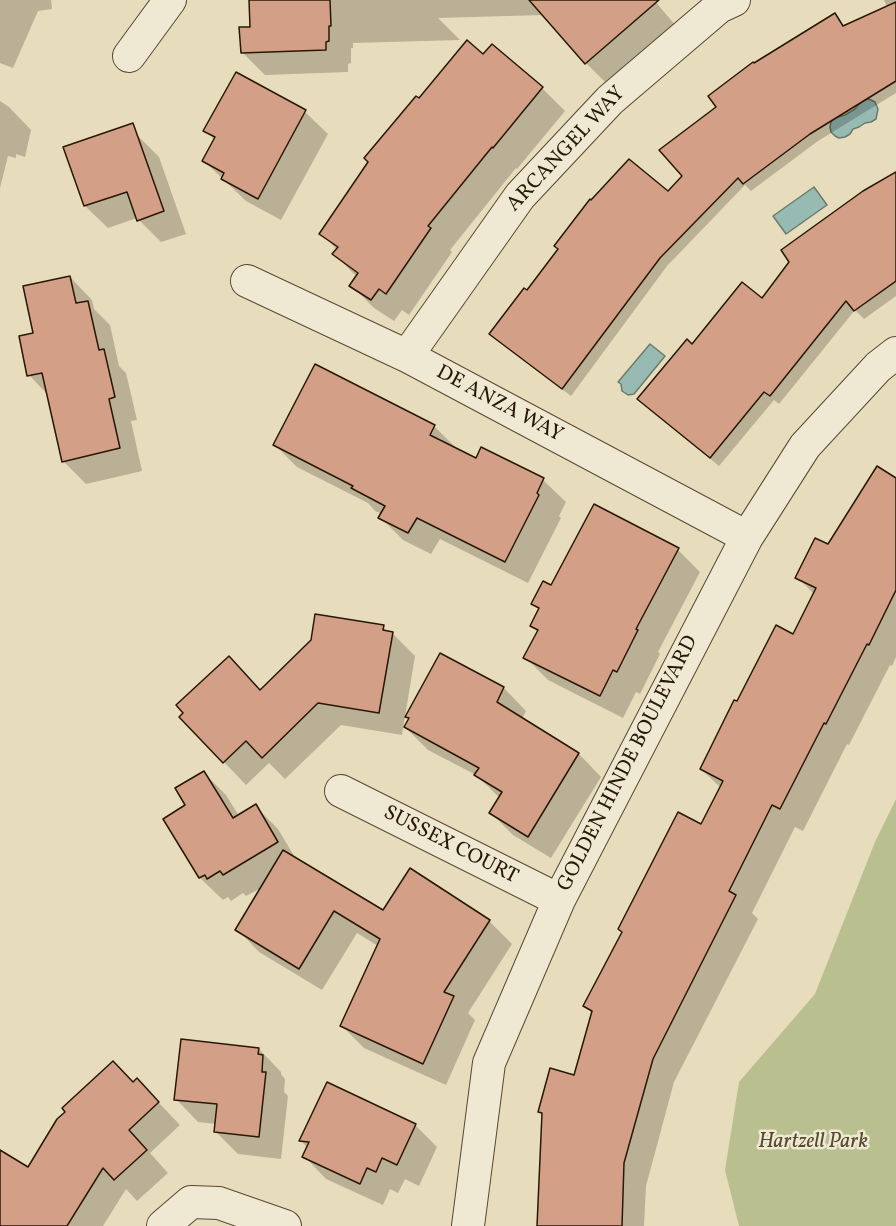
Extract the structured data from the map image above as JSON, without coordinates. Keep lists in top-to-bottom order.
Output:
{
  "streets": {
    "street": [
      "ARCANGEL WAY",
      "DE ANZA WAY",
      "GOLDEN HINDE BOULEVARD",
      "SUSSEX COURT"
    ]
  },
  "crossings": [
    ["ARCANGEL WAY", "DE ANZA WAY"],
    ["DE ANZA WAY", "GOLDEN HINDE BOULEVARD"],
    ["GOLDEN HINDE BOULEVARD", "SUSSEX COURT"]
  ],
  "parks": ["Hartzell Park"]
}
